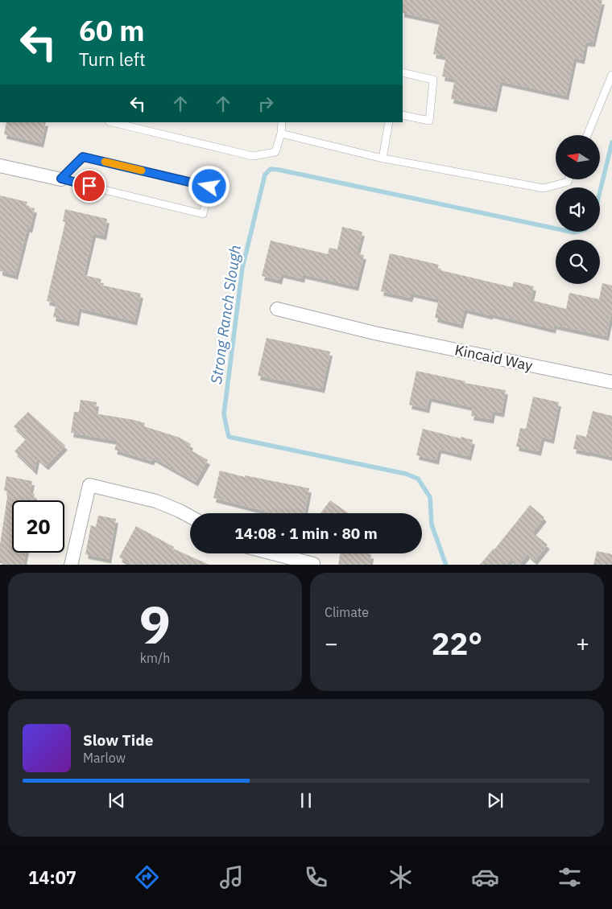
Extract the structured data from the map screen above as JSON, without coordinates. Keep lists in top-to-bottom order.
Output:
{
  "streets": {
    "street": ["Kincaid Way"]
  },
  "water": ["Strong Ranch Slough"],
  "north": "left",
  "page": {
    "turn": ["60 m", "Turn left"],
    "limit": "20",
    "trip": "14:08 · 1 min · 80 m",
    "tile": [
      ["9", "km/h"],
      "Climate"
    ],
    "heat": ["−", "22°", "+"],
    "song": ["Slow Tide", "Marlow"],
    "tabs": "14:07"
  }
}
